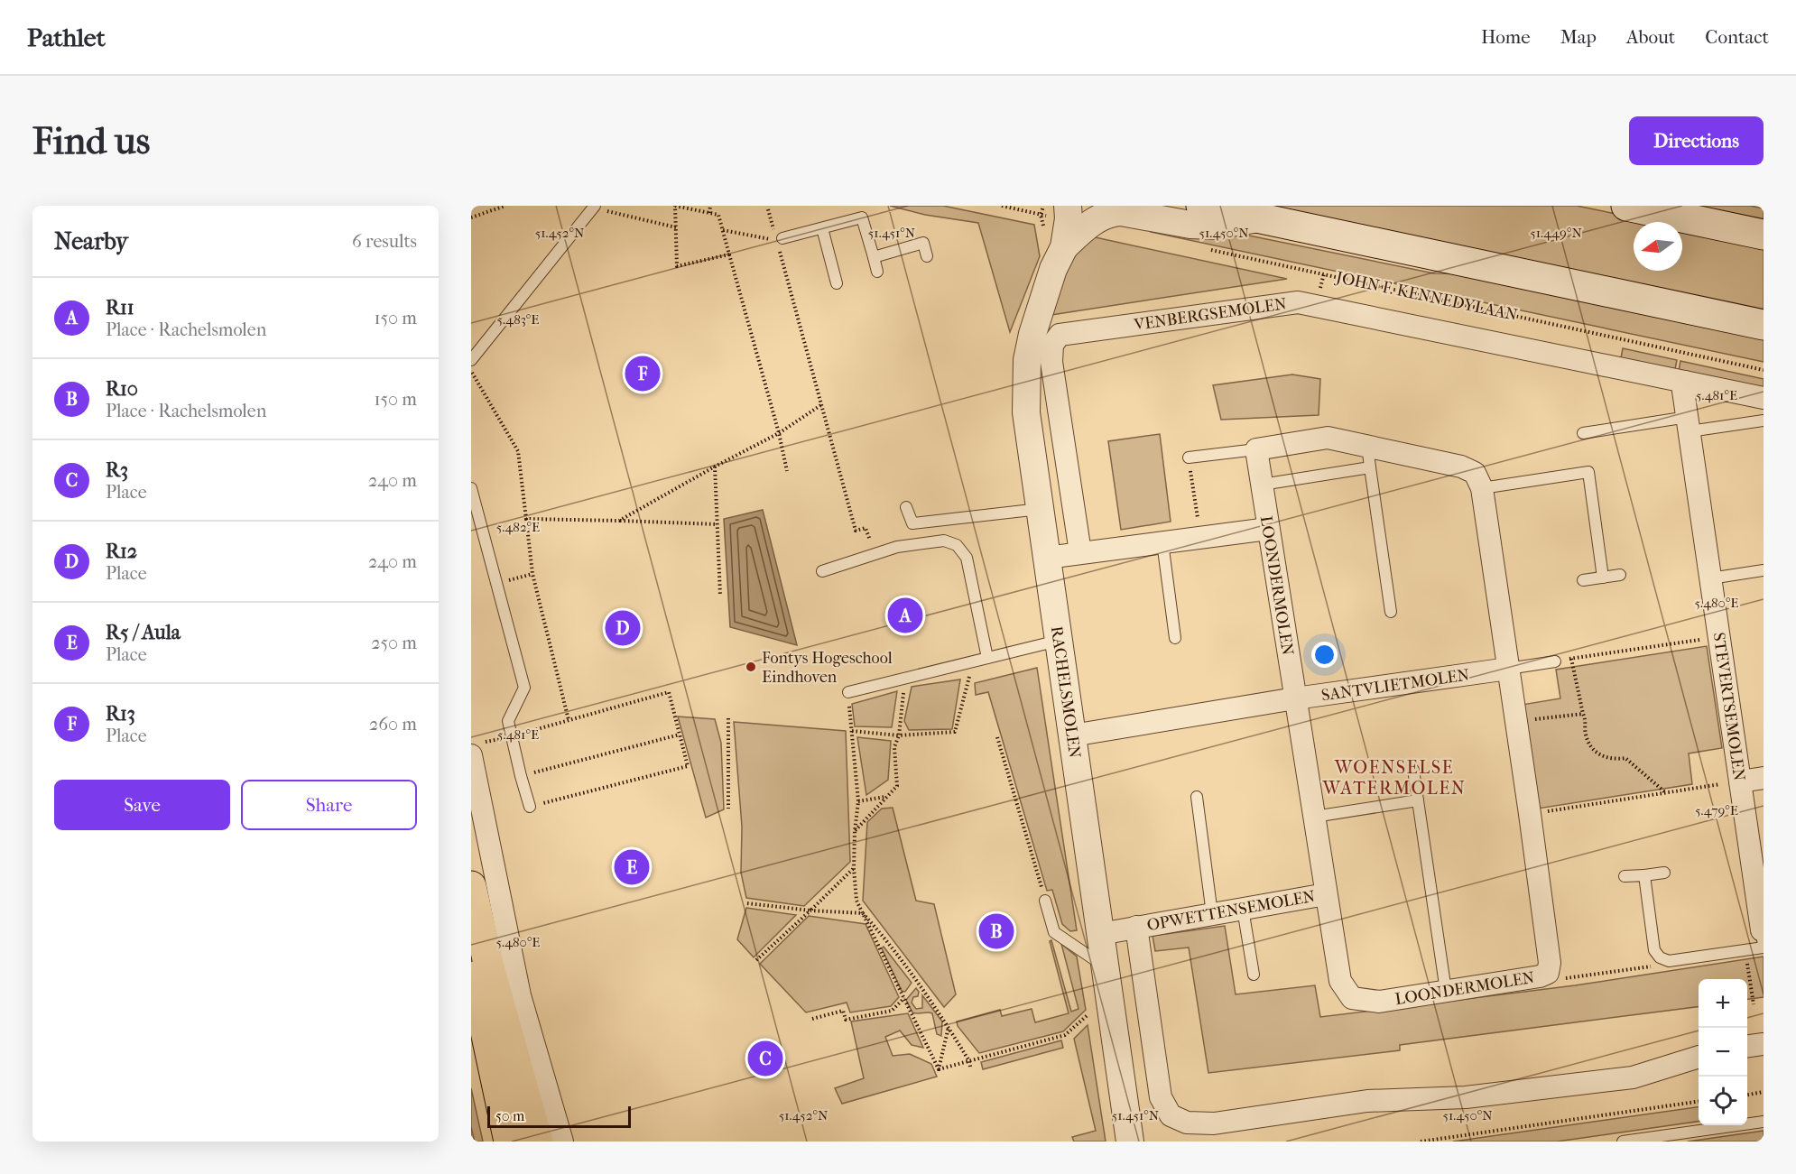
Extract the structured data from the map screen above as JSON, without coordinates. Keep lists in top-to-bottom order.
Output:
{
  "streets": {
    "street": [
      "VENBERGSEMOLEN",
      "LOONDERMOLEN",
      "SANTVLIETMOLEN",
      "RACHELSMOLEN",
      "STEVERTSEMOLEN",
      "OPWETTENSEMOLEN"
    ],
    "path": ["JOHN F. KENNEDYLAAN"]
  },
  "crossings": [
    ["VENBERGSEMOLEN", "STEVERTSEMOLEN"],
    ["LOONDERMOLEN", "SANTVLIETMOLEN"],
    ["LOONDERMOLEN", "OPWETTENSEMOLEN"],
    ["SANTVLIETMOLEN", "RACHELSMOLEN"],
    ["RACHELSMOLEN", "OPWETTENSEMOLEN"]
  ],
  "districts": ["WOENSELSE WATERMOLEN"],
  "places": ["Fontys Hogeschool Eindhoven"],
  "scale_bar": "50 m",
  "north": "left",
  "page": {
    "header": "Pathlet",
    "nav": [
      "Home",
      "Map",
      "About",
      "Contact"
    ],
    "buttons": [
      "Directions",
      ["Save", "Share"]
    ],
    "title": "Find us",
    "heading": ["Nearby", "6 results"],
    "list": [
      {
        "mark": "A",
        "name": "R11",
        "note": "Place · Rachelsmolen",
        "value": "150 m"
      },
      {
        "mark": "B",
        "name": "R10",
        "note": "Place · Rachelsmolen",
        "value": "150 m"
      },
      {
        "mark": "C",
        "name": "R3",
        "note": "Place",
        "value": "240 m"
      },
      {
        "mark": "D",
        "name": "R12",
        "note": "Place",
        "value": "240 m"
      },
      {
        "mark": "E",
        "name": "R5 / Aula",
        "note": "Place",
        "value": "250 m"
      },
      {
        "mark": "F",
        "name": "R13",
        "note": "Place",
        "value": "260 m"
      }
    ],
    "pins": [
      "F",
      "A",
      "D",
      "E",
      "B",
      "C"
    ],
    "map_buttons": ["+", "−"],
    "scale": "50 m"
  },
  "coordinates": [
    "51.452°N",
    "51.449°N",
    "51.451°N",
    "51.450°N",
    "5.483°E",
    "5.481°E",
    "5.482°E",
    "5.480°E",
    "5.479°E"
  ]
}
